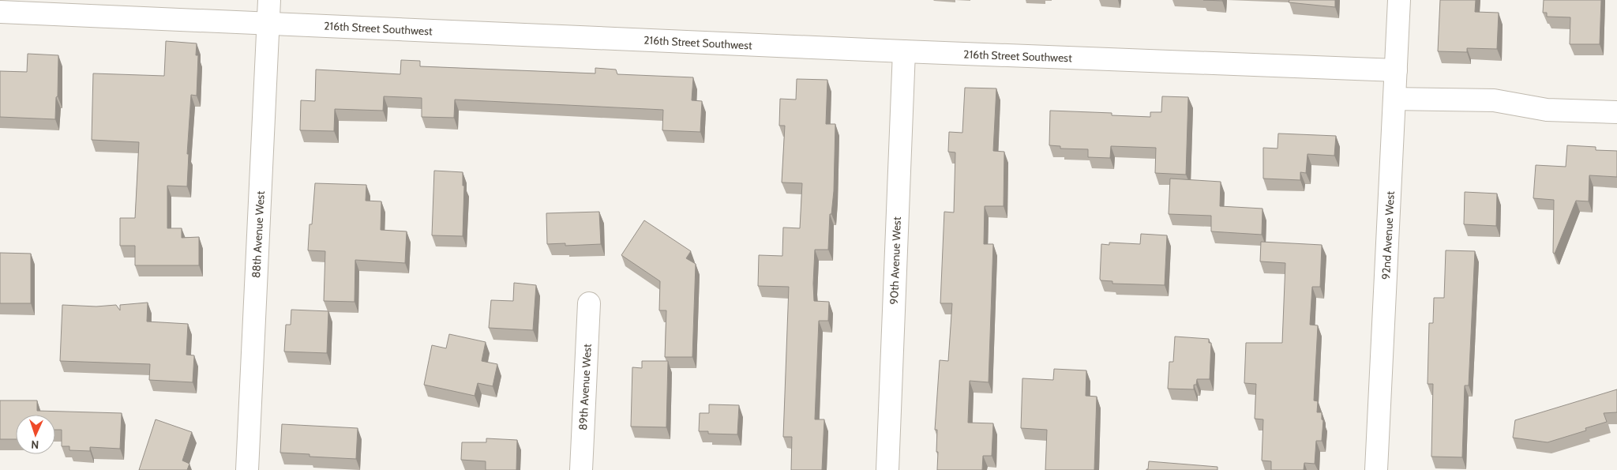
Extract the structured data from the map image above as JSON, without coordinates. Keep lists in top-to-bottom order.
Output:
{
  "streets": {
    "street": [
      "216th Street Southwest",
      "88th Avenue West",
      "92nd Avenue West",
      "90th Avenue West",
      "89th Avenue West"
    ]
  },
  "crossings": [
    ["216th Street Southwest", "88th Avenue West"],
    ["216th Street Southwest", "92nd Avenue West"],
    ["216th Street Southwest", "90th Avenue West"]
  ],
  "north": "bottom"
}
